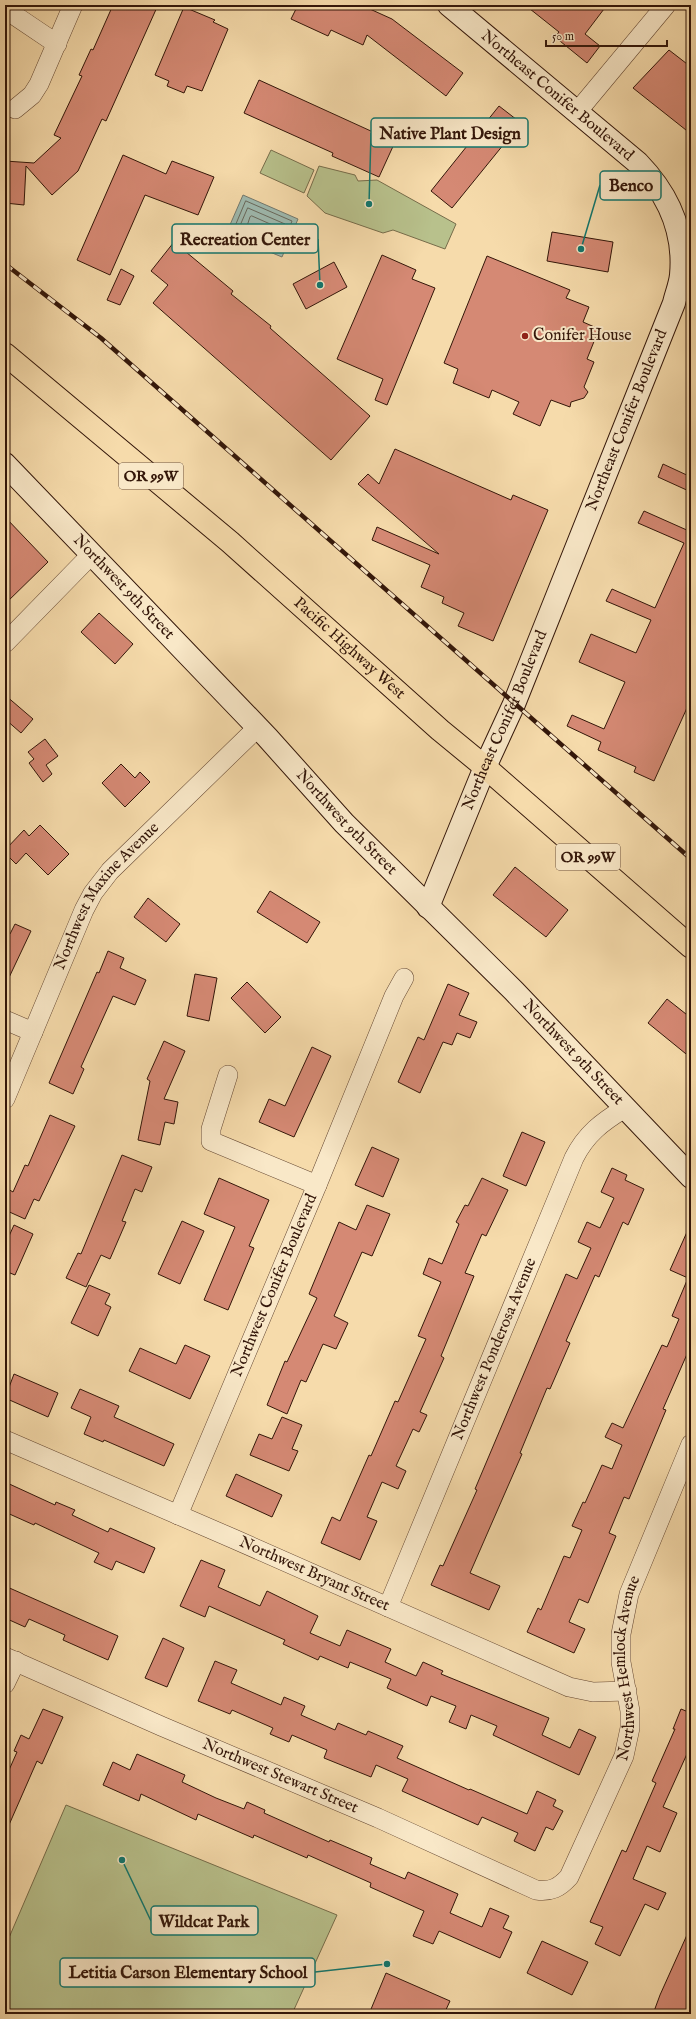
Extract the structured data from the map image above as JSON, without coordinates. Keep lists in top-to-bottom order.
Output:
{
  "streets": {
    "highway": ["OR 99W", "Pacific Highway West"],
    "street": [
      "Northeast Conifer Boulevard",
      "Northwest 9th Street",
      "Northwest Maxine Avenue",
      "Northwest Conifer Boulevard",
      "Northwest Ponderosa Avenue",
      "Northwest Bryant Street",
      "Northwest Hemlock Avenue",
      "Northwest Stewart Street"
    ]
  },
  "crossings": [
    ["Northeast Conifer Boulevard", "Northwest 9th Street"],
    ["Northeast Conifer Boulevard", "Pacific Highway West"],
    ["Northwest 9th Street", "Northwest Maxine Avenue"],
    ["Northwest 9th Street", "Northwest Ponderosa Avenue"],
    ["Northwest Conifer Boulevard", "Northwest Bryant Street"],
    ["Northwest Ponderosa Avenue", "Northwest Bryant Street"],
    ["Northwest Bryant Street", "Northwest Hemlock Avenue"],
    ["Northwest Hemlock Avenue", "Northwest Stewart Street"]
  ],
  "places": [
    "Native Plant Design",
    "Benco",
    "Recreation Center",
    "Conifer House",
    "Wildcat Park",
    "Letitia Carson Elementary School"
  ],
  "scale_bar": "50 m"
}
